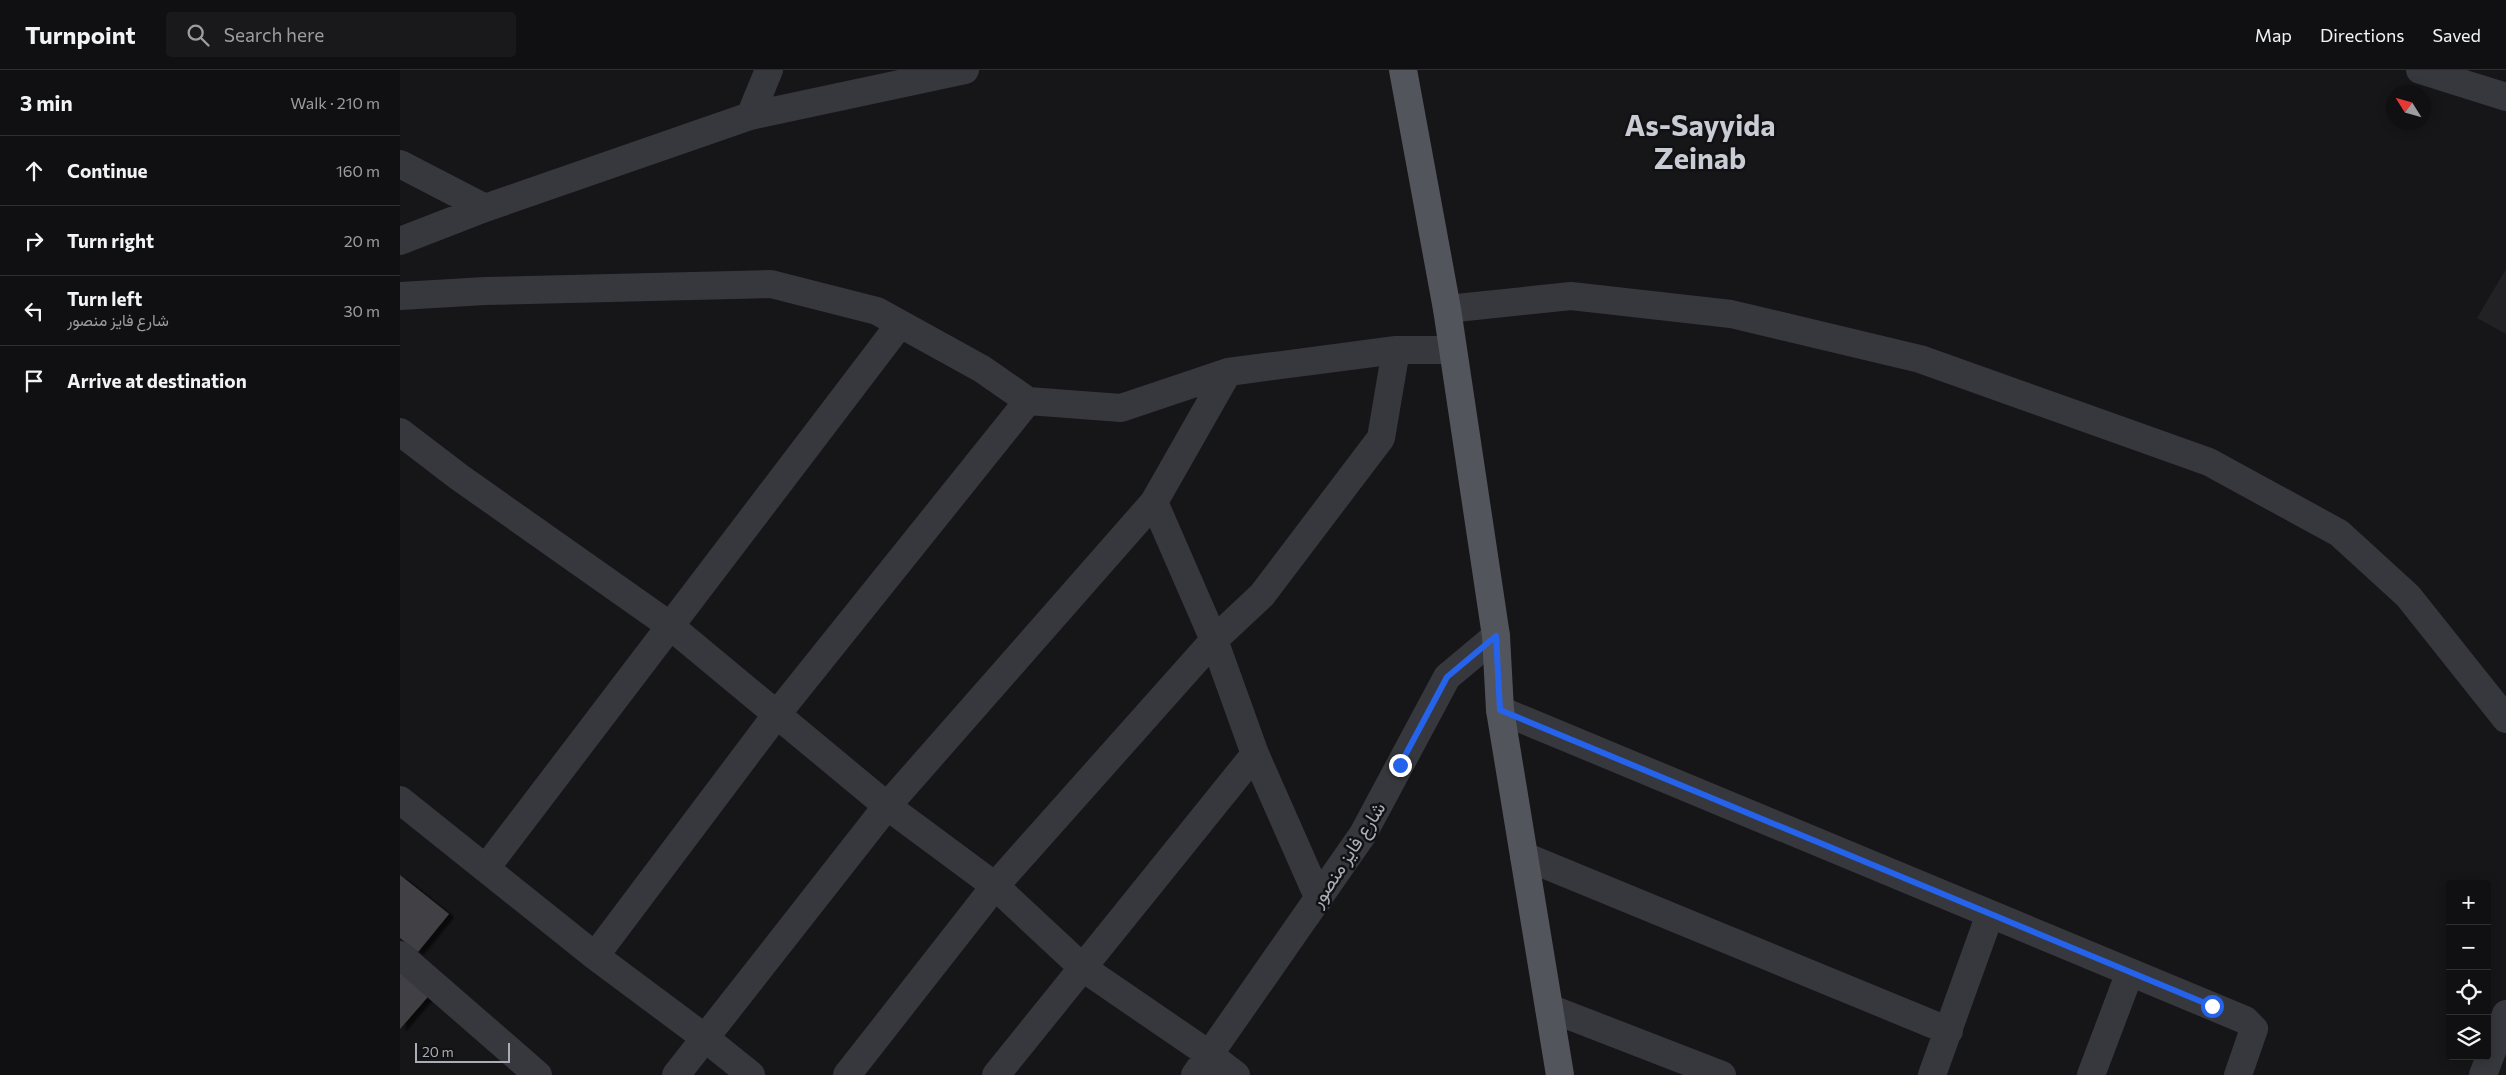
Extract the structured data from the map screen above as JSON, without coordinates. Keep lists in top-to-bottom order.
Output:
{
  "streets": {
    "street": ["شارع فايز منصور"]
  },
  "districts": ["As-Sayyida Zeinab"],
  "scale_bar": "20 m",
  "north": "top left",
  "page": {
    "header": "Turnpoint",
    "search": "Search here",
    "nav": ["Map", "Directions", "Saved"],
    "heading": ["3 min", "Walk · 210 m"],
    "list": [
      ["Continue", "160 m"],
      ["Turn right", "20 m"],
      ["Turn left", "شارع فايز منصور", "30 m"],
      "Arrive at destination"
    ],
    "map_buttons": ["+", "−"],
    "scale": "20 m"
  }
}
